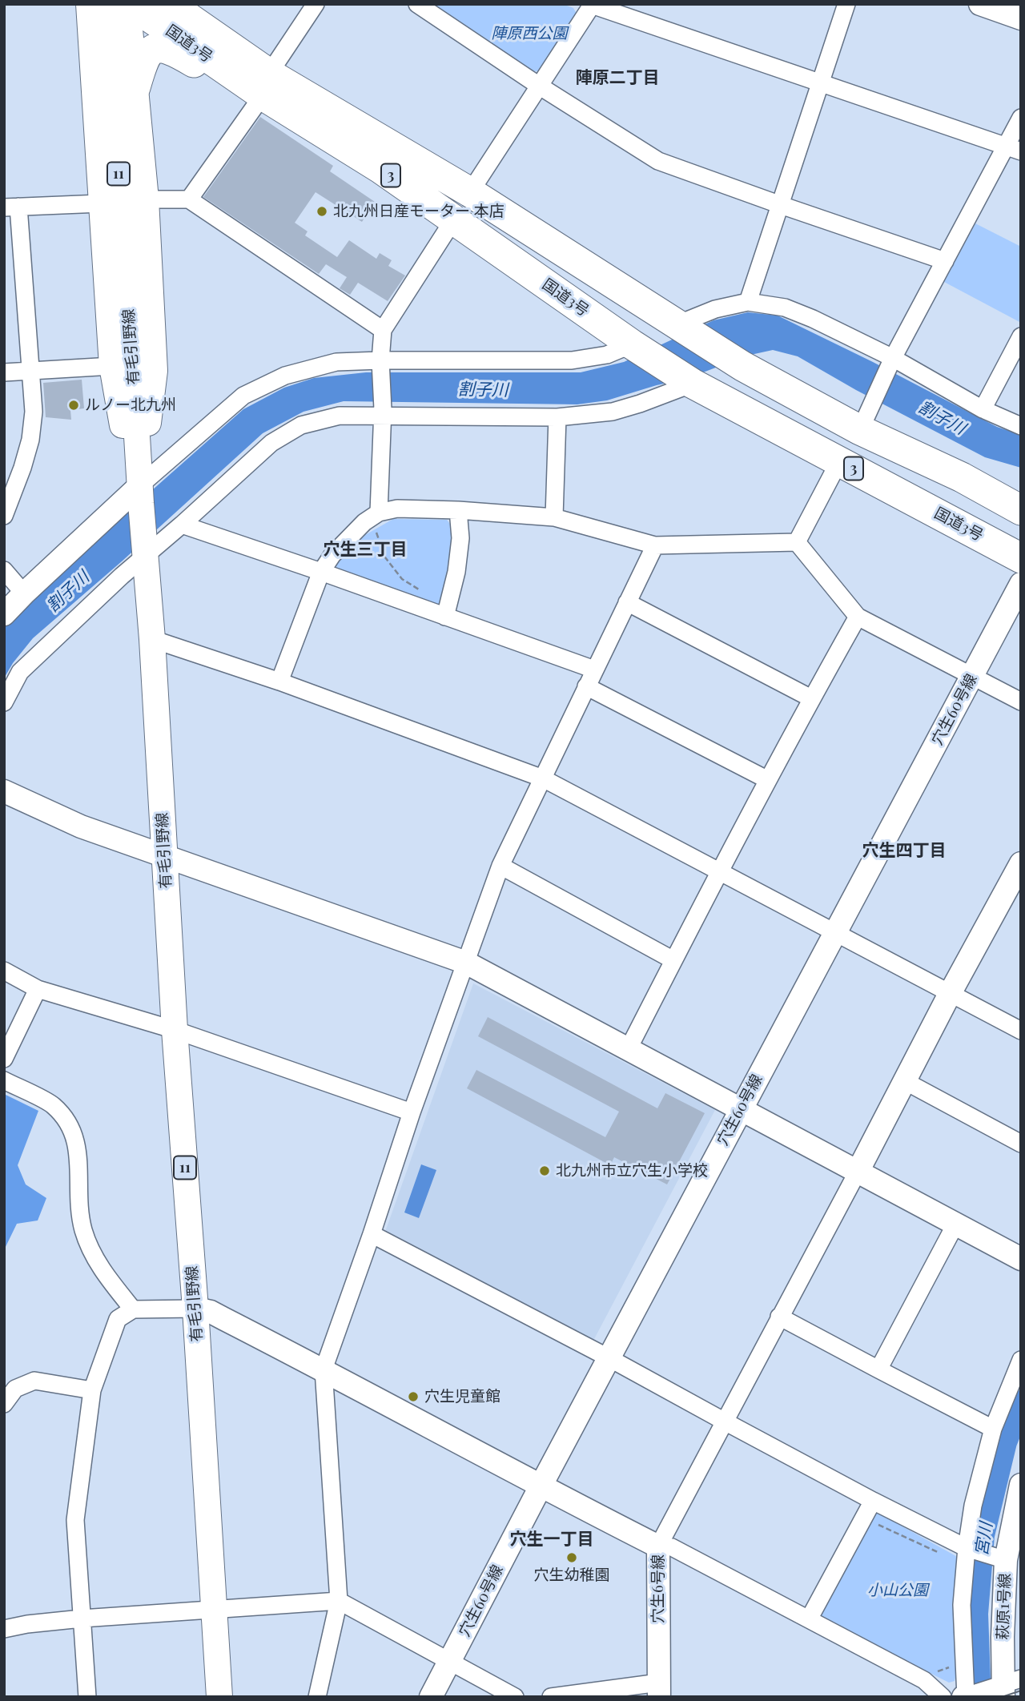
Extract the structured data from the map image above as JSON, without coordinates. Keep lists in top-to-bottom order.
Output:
{
  "streets": {
    "highway": ["国道3号", "3"],
    "main road": ["11", "有毛引野線"],
    "street": ["穴生60号線", "穴生6号線", "萩原1号線"]
  },
  "crossings": [
    ["国道3号", "3"],
    ["有毛引野線", "穴生6号線"],
    ["穴生60号線", "穴生6号線"]
  ],
  "districts": [
    "陣原二丁目",
    "穴生三丁目",
    "穴生四丁目",
    "穴生一丁目"
  ],
  "water": ["割子川", "宮川"],
  "parks": ["陣原西公園", "小山公園"],
  "places": [
    "北九州日産モーター 本店",
    "ルノー北九州",
    "北九州市立穴生小学校",
    "穴生児童館",
    "穴生幼稚園"
  ]
}
